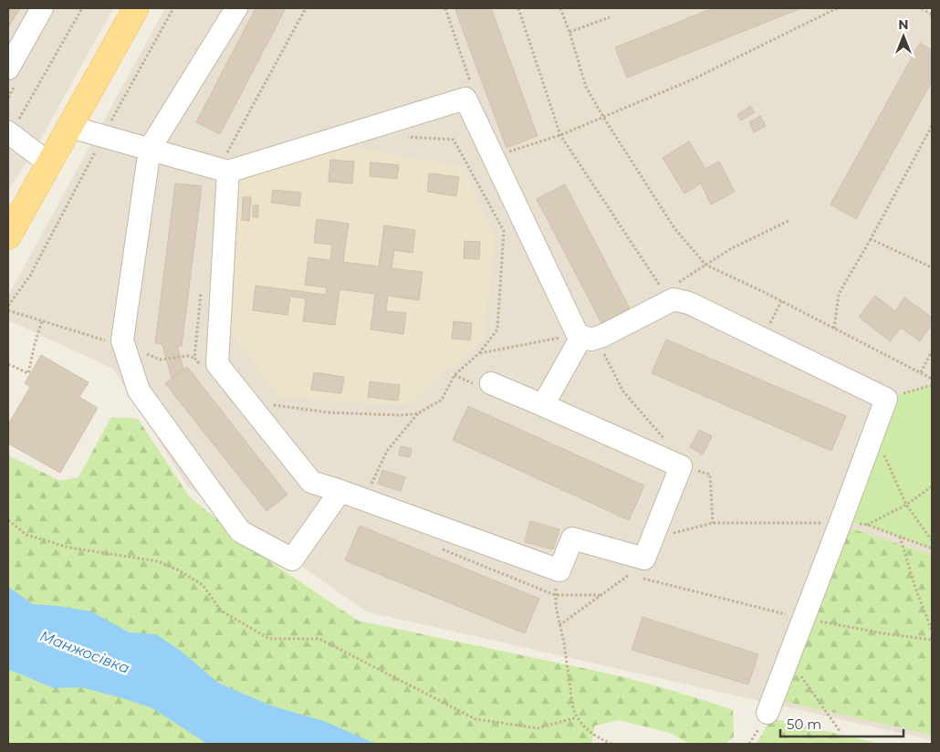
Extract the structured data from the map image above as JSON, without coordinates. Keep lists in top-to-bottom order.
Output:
{
  "water": ["Манжосівка"],
  "scale_bar": "50 m",
  "north": "top"
}
